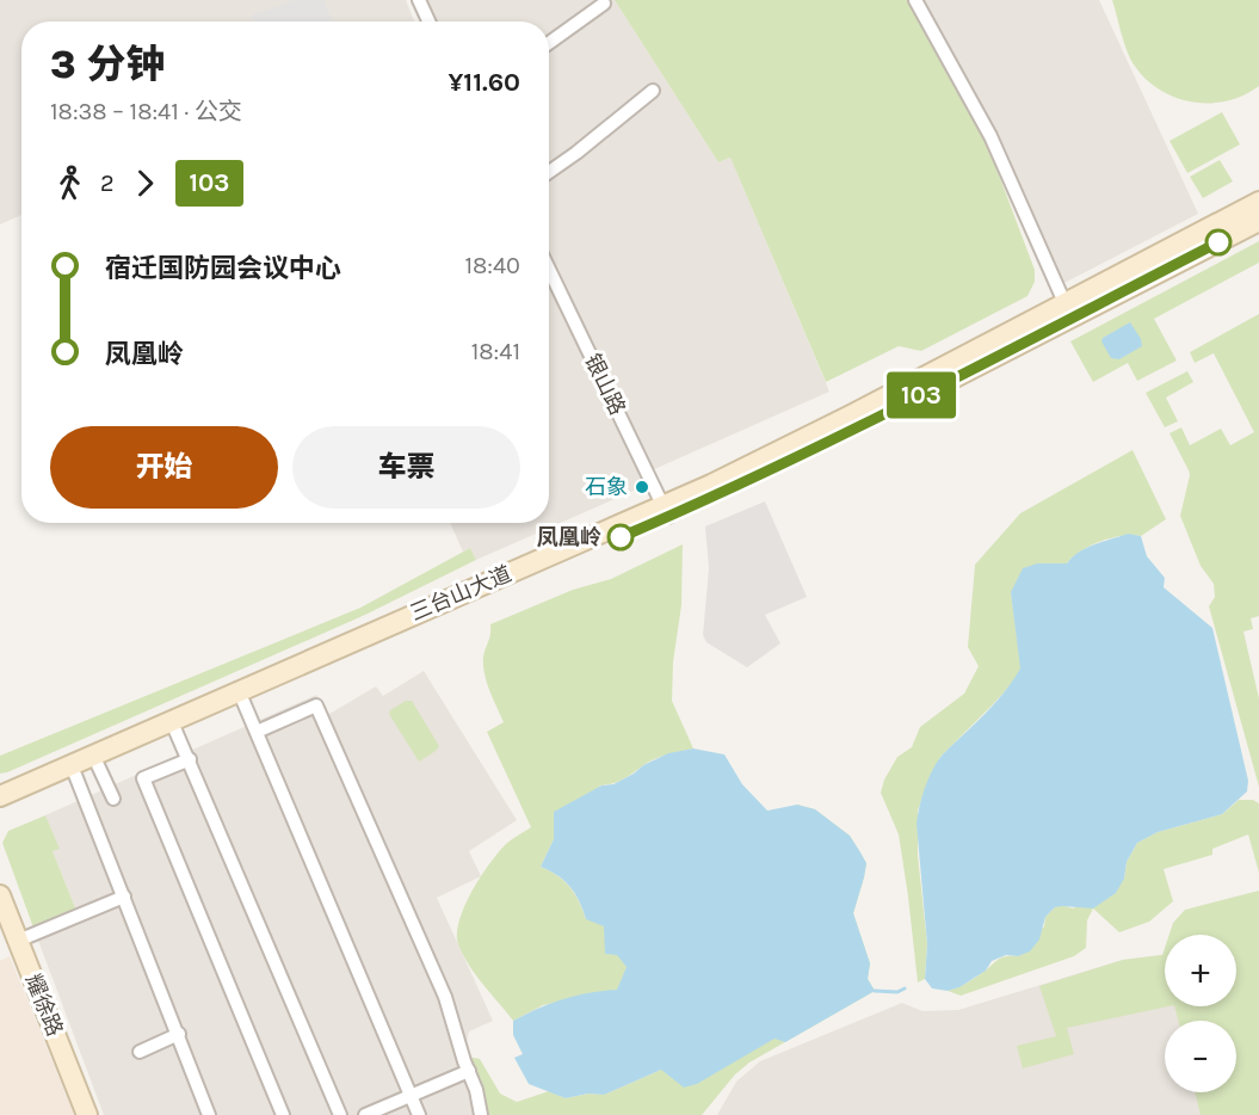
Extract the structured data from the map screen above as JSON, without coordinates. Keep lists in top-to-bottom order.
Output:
{
  "streets": {
    "main road": ["三台山大道", "耀徐路"],
    "street": ["银山路"]
  },
  "crossings": [
    ["银山路", "三台山大道"]
  ],
  "places": ["石象", "凤凰岭"],
  "lines": ["bus line 103"],
  "page": {
    "on_map": "103",
    "heading": ["3 分钟", "18:38 – 18:41 · 公交", "¥11.60"],
    "legs": ["2", "103"],
    "list": [
      {
        "name": "宿迁国防园会议中心",
        "value": "18:40"
      },
      {
        "name": "凤凰岭",
        "value": "18:41"
      }
    ],
    "buttons": ["开始", "车票"],
    "map_buttons": ["+", "−"]
  }
}
